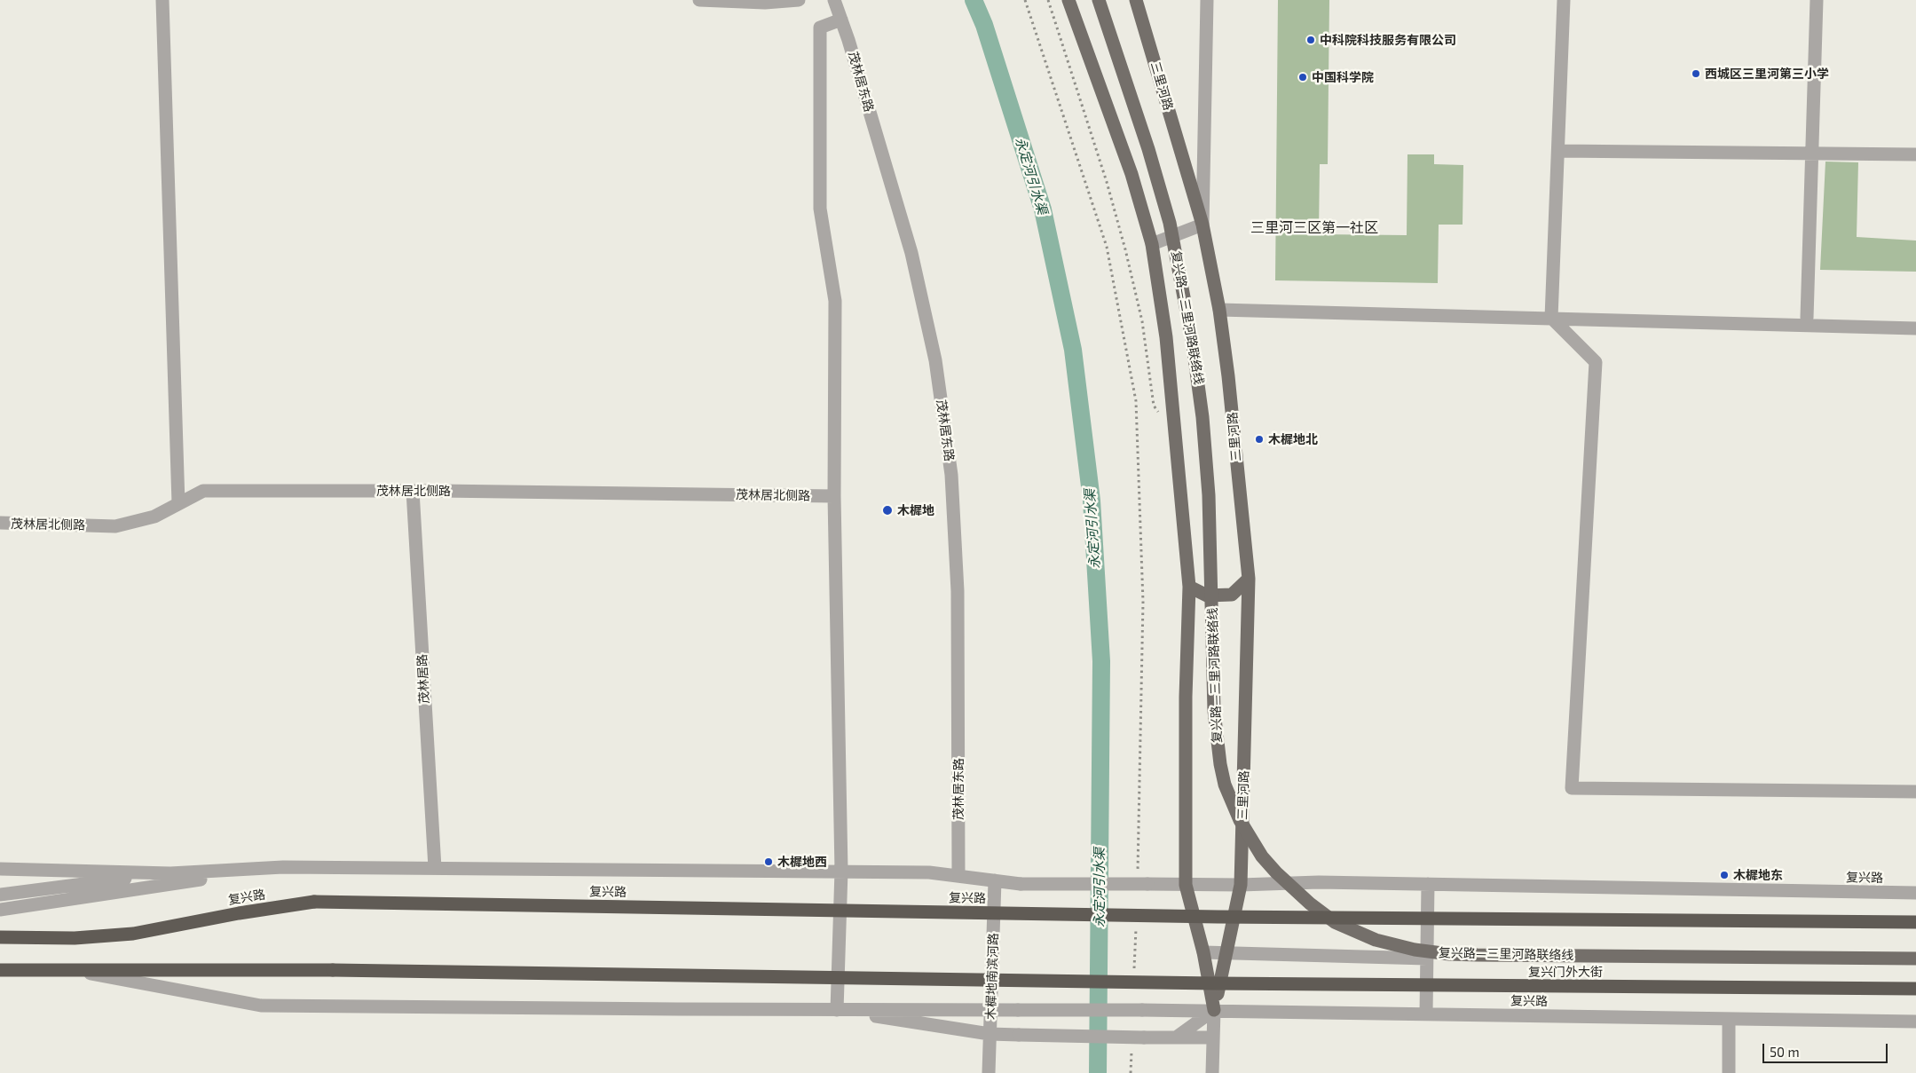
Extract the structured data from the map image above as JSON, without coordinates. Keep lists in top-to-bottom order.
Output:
{
  "streets": {
    "highway": ["复兴路", "复兴门外大街"],
    "main road": ["三里河路", "复兴路—三里河路联络线"],
    "street": [
      "茂林居东路",
      "茂林居北侧路",
      "茂林居路",
      "木樨地南滨河路"
    ]
  },
  "crossings": [
    ["茂林居东路", "复兴路"],
    ["三里河路", "复兴路"],
    ["茂林居北侧路", "茂林居路"],
    ["茂林居路", "复兴路"],
    ["复兴路", "木樨地南滨河路"]
  ],
  "districts": ["三里河三区第一社区"],
  "water": ["永定河引水渠"],
  "places": [
    "中科院科技服务有限公司",
    "西城区三里河第三小学",
    "中国科学院",
    "木樨地北",
    "木樨地",
    "木樨地西",
    "木樨地东"
  ],
  "scale_bar": "50 m"
}
